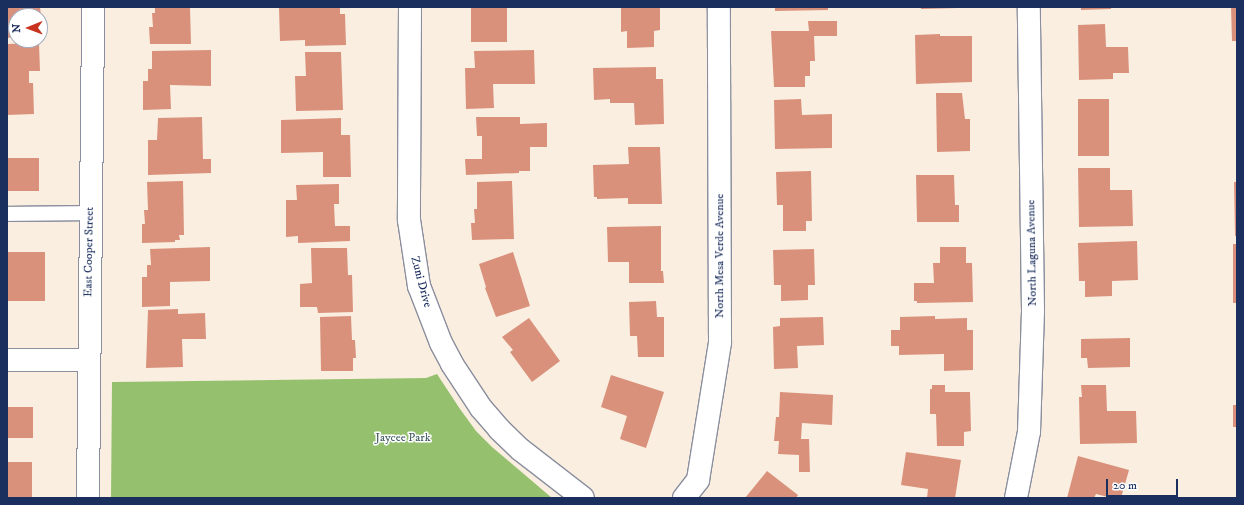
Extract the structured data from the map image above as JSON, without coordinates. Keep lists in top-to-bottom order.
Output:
{
  "streets": {
    "street": [
      "East Cooper Street",
      "North Laguna Avenue",
      "North Mesa Verde Avenue",
      "Zuni Drive"
    ]
  },
  "parks": ["Jaycee Park"],
  "scale_bar": "20 m",
  "north": "left"
}
